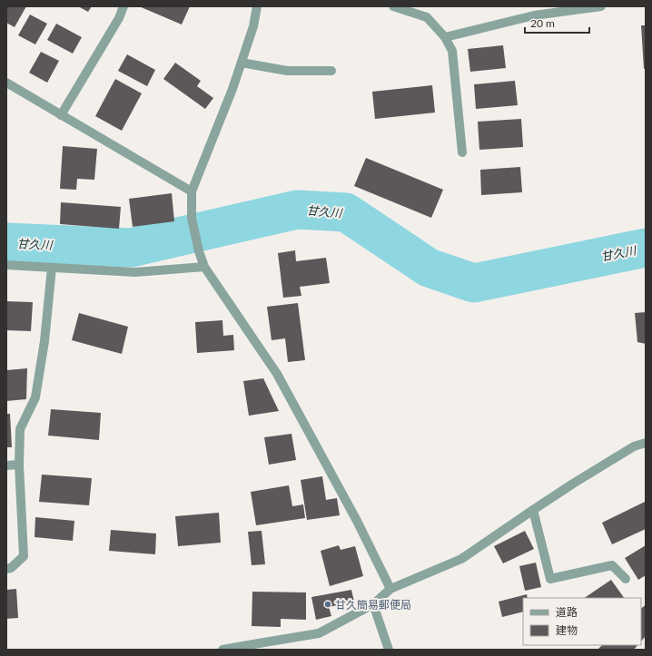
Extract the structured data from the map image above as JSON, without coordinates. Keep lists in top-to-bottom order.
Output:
{
  "water": ["甘久川"],
  "places": ["甘久簡易郵便局"],
  "legend": ["道路", "建物"],
  "scale_bar": "20 m"
}
